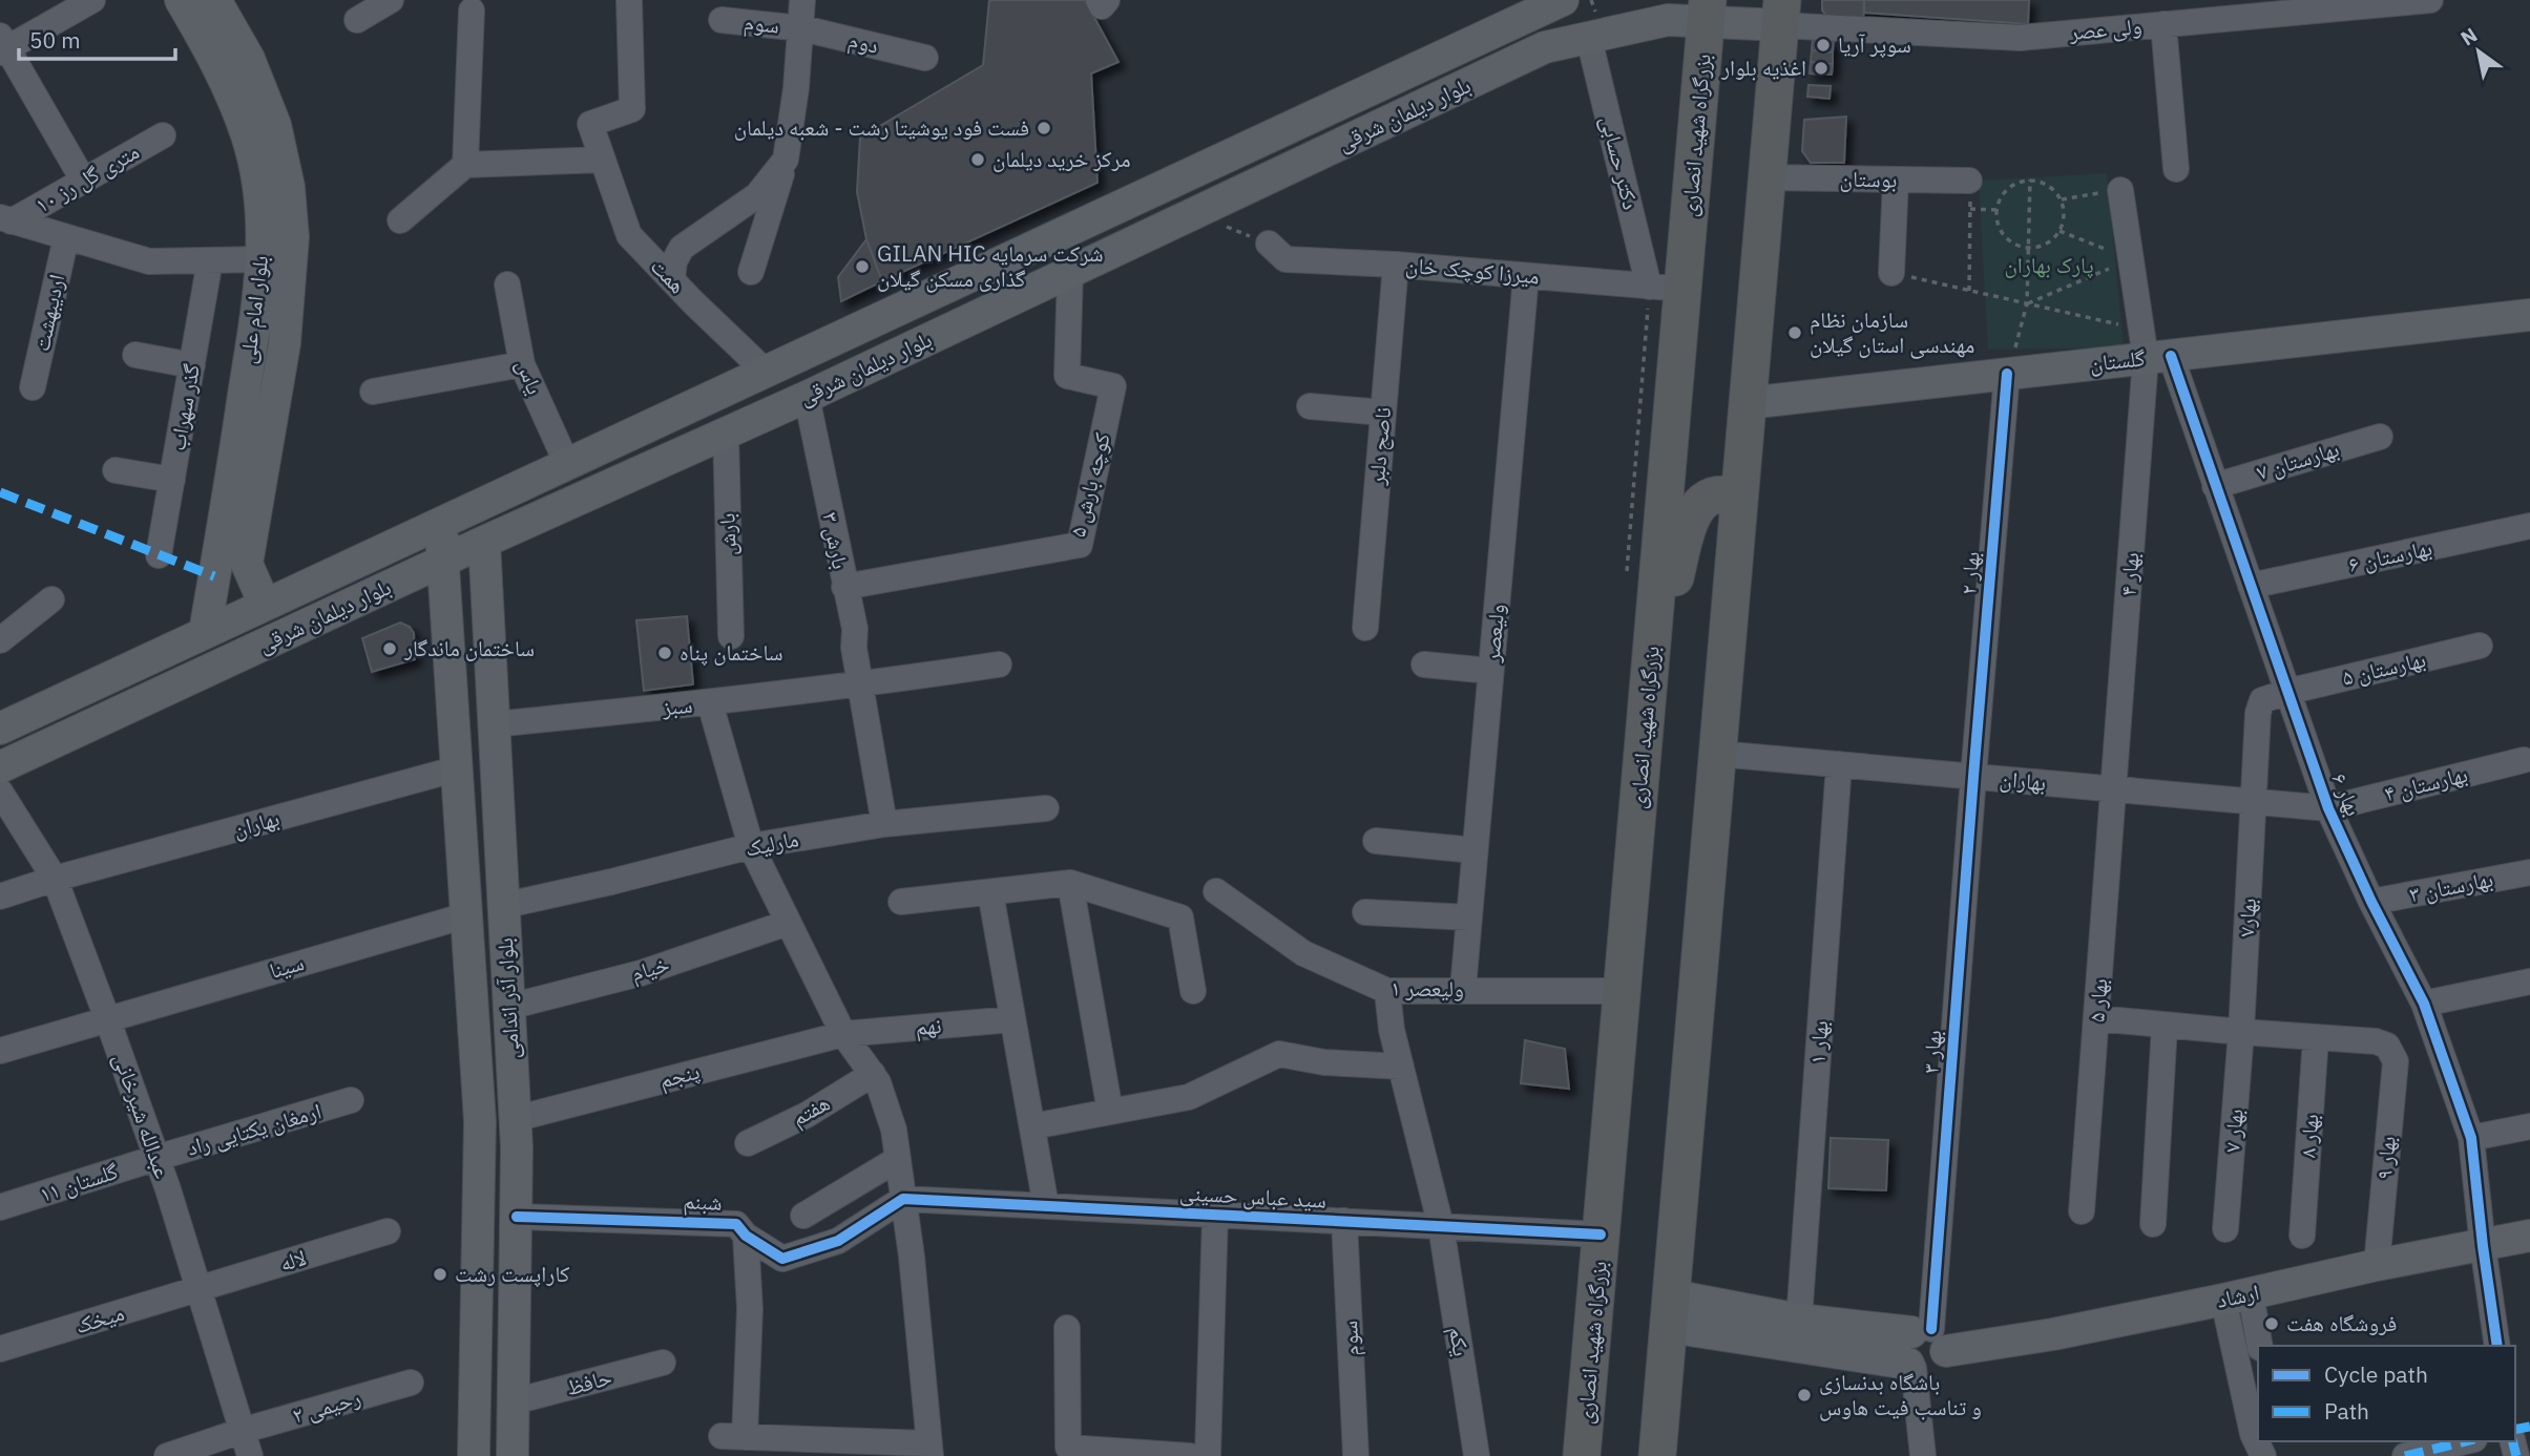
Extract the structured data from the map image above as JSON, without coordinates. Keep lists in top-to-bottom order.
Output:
{
  "streets": {
    "highway": ["بزرگراه شهید انصاری"],
    "main road": [
      "بلوار دیلمان شرقی",
      "بلوار امام علی",
      "گلستان",
      "بلوار آذر اندامی",
      "ارشاد"
    ],
    "street": [
      "سوم",
      "ولی عصر",
      "دوم",
      "دکتر حسابی",
      "۱۰ متری گل رز",
      "بوستان",
      "میرزا کوچک خان",
      "همت",
      "اردیبهشت",
      "یاس",
      "گذر سهراب",
      "ناصح دلبر",
      "بهارستان ۷",
      "کوچه بارش ۵",
      "بارش",
      "بارش ۳",
      "بهارستان ۶",
      "بهار ۲",
      "بهار ۴",
      "ولیعصر",
      "بهارستان ۵",
      "سبز",
      "بهاران",
      "بهارستان ۴",
      "بهار ۶",
      "مارلیک",
      "بهارستان ۳",
      "بهار۷",
      "سینا",
      "خیام",
      "ولیعصر ۱",
      "بهار ۵",
      "نهم",
      "بهار ۱",
      "بهار ۳",
      "پنجم",
      "هفتم",
      "عبدالله شیرخانی",
      "ارمغان یکتایی راد",
      "بهار ۷",
      "بهار ۸",
      "بهار ۹",
      "گلستان ۱۱",
      "سید عباس حسینی",
      "شبنم",
      "لاله",
      "میخک",
      "یکم",
      "حافظ",
      "رحیمی ۲"
    ]
  },
  "crossings": [
    ["سوم", "دوم"],
    ["سوم", "سید عباس حسینی"],
    ["ولی عصر", "بلوار دیلمان شرقی"],
    ["بلوار دیلمان شرقی", "بزرگراه شهید انصاری"],
    ["بلوار دیلمان شرقی", "دکتر حسابی"],
    ["بلوار دیلمان شرقی", "همت"],
    ["بلوار دیلمان شرقی", "بلوار امام علی"],
    ["بلوار دیلمان شرقی", "یاس"],
    ["بلوار دیلمان شرقی", "کوچه بارش ۵"],
    ["بلوار دیلمان شرقی", "بارش"],
    ["بلوار دیلمان شرقی", "بارش ۳"],
    ["بلوار دیلمان شرقی", "بلوار آذر اندامی"],
    ["بزرگراه شهید انصاری", "دکتر حسابی"],
    ["بزرگراه شهید انصاری", "میرزا کوچک خان"],
    ["بزرگراه شهید انصاری", "ولیعصر ۱"],
    ["بزرگراه شهید انصاری", "سید عباس حسینی"],
    ["دکتر حسابی", "میرزا کوچک خان"],
    ["میرزا کوچک خان", "ناصح دلبر"],
    ["میرزا کوچک خان", "ولیعصر"],
    ["گلستان", "بهار ۲"],
    ["گلستان", "بهار ۴"],
    ["گلستان", "بهار ۶"],
    ["بهارستان ۷", "بهار ۶"],
    ["کوچه بارش ۵", "بارش ۳"],
    ["بارش ۳", "سبز"],
    ["بارش ۳", "مارلیک"],
    ["بهارستان ۶", "بهار ۶"],
    ["بهار ۲", "بهاران"],
    ["بهار ۲", "بهار ۳"],
    ["بهار ۴", "بهاران"],
    ["بهار ۴", "بهار ۶"],
    ["بهار ۴", "بهار ۵"],
    ["ولیعصر", "ولیعصر ۱"],
    ["بهارستان ۵", "بهار ۶"],
    ["سبز", "بلوار آذر اندامی"],
    ["بهاران", "بهارستان ۴"],
    ["بهاران", "بهار ۶"],
    ["بهاران", "بهار۷"],
    ["بهاران", "بلوار آذر اندامی"],
    ["بهاران", "بهار ۵"],
    ["بهاران", "بهار ۱"],
    ["بهاران", "بهار ۳"],
    ["بهاران", "عبدالله شیرخانی"],
    ["بهارستان ۴", "بهار ۶"],
    ["بهار ۶", "بهارستان ۳"],
    ["بهار ۶", "ارشاد"],
    ["مارلیک", "بلوار آذر اندامی"],
    ["بهار۷", "بهار ۷"],
    ["سینا", "بلوار آذر اندامی"],
    ["سینا", "عبدالله شیرخانی"],
    ["خیام", "بلوار آذر اندامی"],
    ["ولیعصر ۱", "یکم"],
    ["بلوار آذر اندامی", "پنجم"],
    ["بلوار آذر اندامی", "شبنم"],
    ["بلوار آذر اندامی", "حافظ"],
    ["نهم", "پنجم"],
    ["بهار ۱", "ارشاد"],
    ["بهار ۳", "ارشاد"],
    ["عبدالله شیرخانی", "ارمغان یکتایی راد"],
    ["عبدالله شیرخانی", "گلستان ۱۱"],
    ["عبدالله شیرخانی", "لاله"],
    ["عبدالله شیرخانی", "میخک"],
    ["عبدالله شیرخانی", "رحیمی ۲"],
    ["ارمغان یکتایی راد", "گلستان ۱۱"],
    ["بهار ۸", "بهار ۹"],
    ["بهار ۹", "ارشاد"],
    ["سید عباس حسینی", "شبنم"],
    ["سید عباس حسینی", "یکم"],
    ["لاله", "میخک"]
  ],
  "parks": ["پارک بهاران"],
  "places": [
    "سوپر آریا",
    "اغذیه بلوار",
    "فست فود یوشیتا رشت - شعبه دیلمان",
    "مرکز خرید دیلمان",
    "GILAN HIC شرکت سرمایه گذاری مسکن گیلان",
    "سازمان نظام مهندسی استان گیلان",
    "ساختمان ماندگار",
    "ساختمان پناه",
    "کاراپست رشت",
    "فروشگاه هفت",
    "باشگاه بدنسازی و تناسب فیت هاوس"
  ],
  "legend": ["Cycle path", "Path"],
  "scale_bar": "50 m",
  "north": "top left"
}
